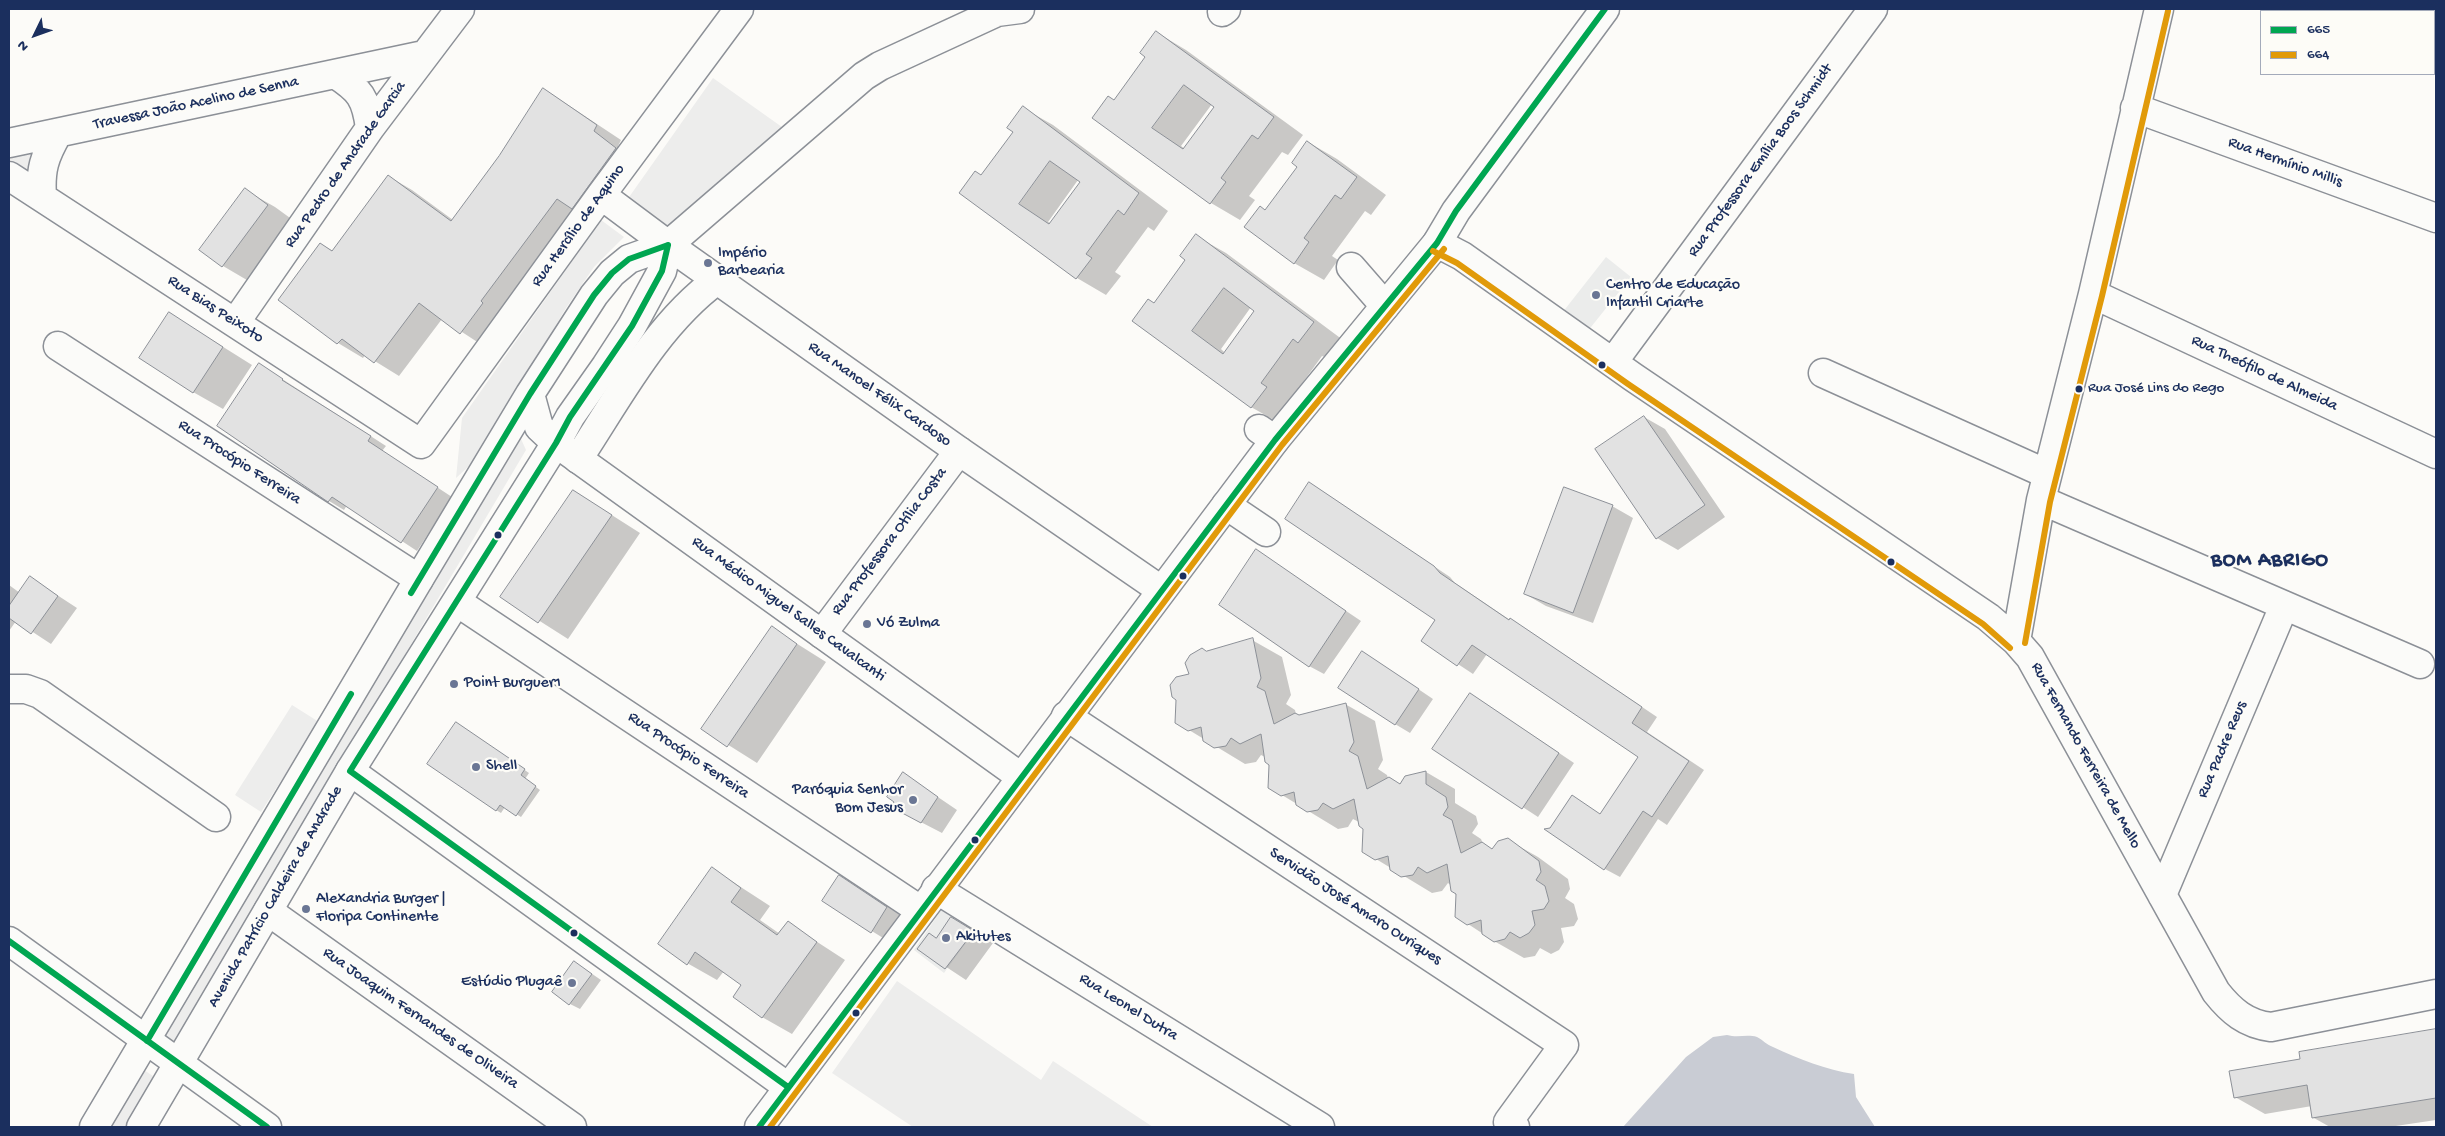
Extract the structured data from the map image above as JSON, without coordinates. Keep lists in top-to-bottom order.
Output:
{
  "streets": {
    "street": [
      "Travessa João Acelino de Senna",
      "Rua Professora Emília Boos Schmidt",
      "Rua Hermínio Millis",
      "Rua Pedro de Andrade Garcia",
      "Rua Hercílio de Aquino",
      "Rua Bias Peixoto",
      "Rua Theófilo de Almeida",
      "Rua Manoel Félix Cardoso",
      "Rua Procópio Ferreira",
      "Rua Professora Otília Costa",
      "Rua Médico Miguel Salles Cavalcanti",
      "Rua Padre Reus",
      "Rua Fernando Ferreira de Mello",
      "Avenida Patrício Caldeira de Andrade",
      "Servidão José Amaro Ouriques",
      "Rua Leonel Dutra",
      "Rua Joaquim Fernandes de Oliveira"
    ]
  },
  "crossings": [
    ["Travessa João Acelino de Senna", "Rua Pedro de Andrade Garcia"],
    ["Rua Professora Emília Boos Schmidt", "Rua Fernando Ferreira de Mello"],
    ["Rua Pedro de Andrade Garcia", "Rua Bias Peixoto"],
    ["Rua Hercílio de Aquino", "Rua Bias Peixoto"],
    ["Rua Hercílio de Aquino", "Rua Manoel Félix Cardoso"],
    ["Rua Manoel Félix Cardoso", "Rua Professora Otília Costa"],
    ["Rua Manoel Félix Cardoso", "Avenida Patrício Caldeira de Andrade"],
    ["Rua Procópio Ferreira", "Avenida Patrício Caldeira de Andrade"],
    ["Rua Procópio Ferreira", "Rua Leonel Dutra"],
    ["Rua Professora Otília Costa", "Rua Médico Miguel Salles Cavalcanti"],
    ["Rua Médico Miguel Salles Cavalcanti", "Avenida Patrício Caldeira de Andrade"],
    ["Rua Padre Reus", "Rua Fernando Ferreira de Mello"],
    ["Avenida Patrício Caldeira de Andrade", "Rua Joaquim Fernandes de Oliveira"]
  ],
  "districts": ["BOM ABRIGO"],
  "places": [
    "Império Barbearia",
    "Centro de Educação Infantil Criarte",
    "Rua José Lins do Rego",
    "Vó Zulma",
    "Point Burguer1",
    "Shell",
    "Paróquia Senhor Bom Jesus",
    "Alexandria Burger | Floripa Continente",
    "Akitutes",
    "Estúdio Plugaê"
  ],
  "lines": ["transit line 665", "transit line 664"],
  "legend": ["665", "664"],
  "north": "bottom left"
}
